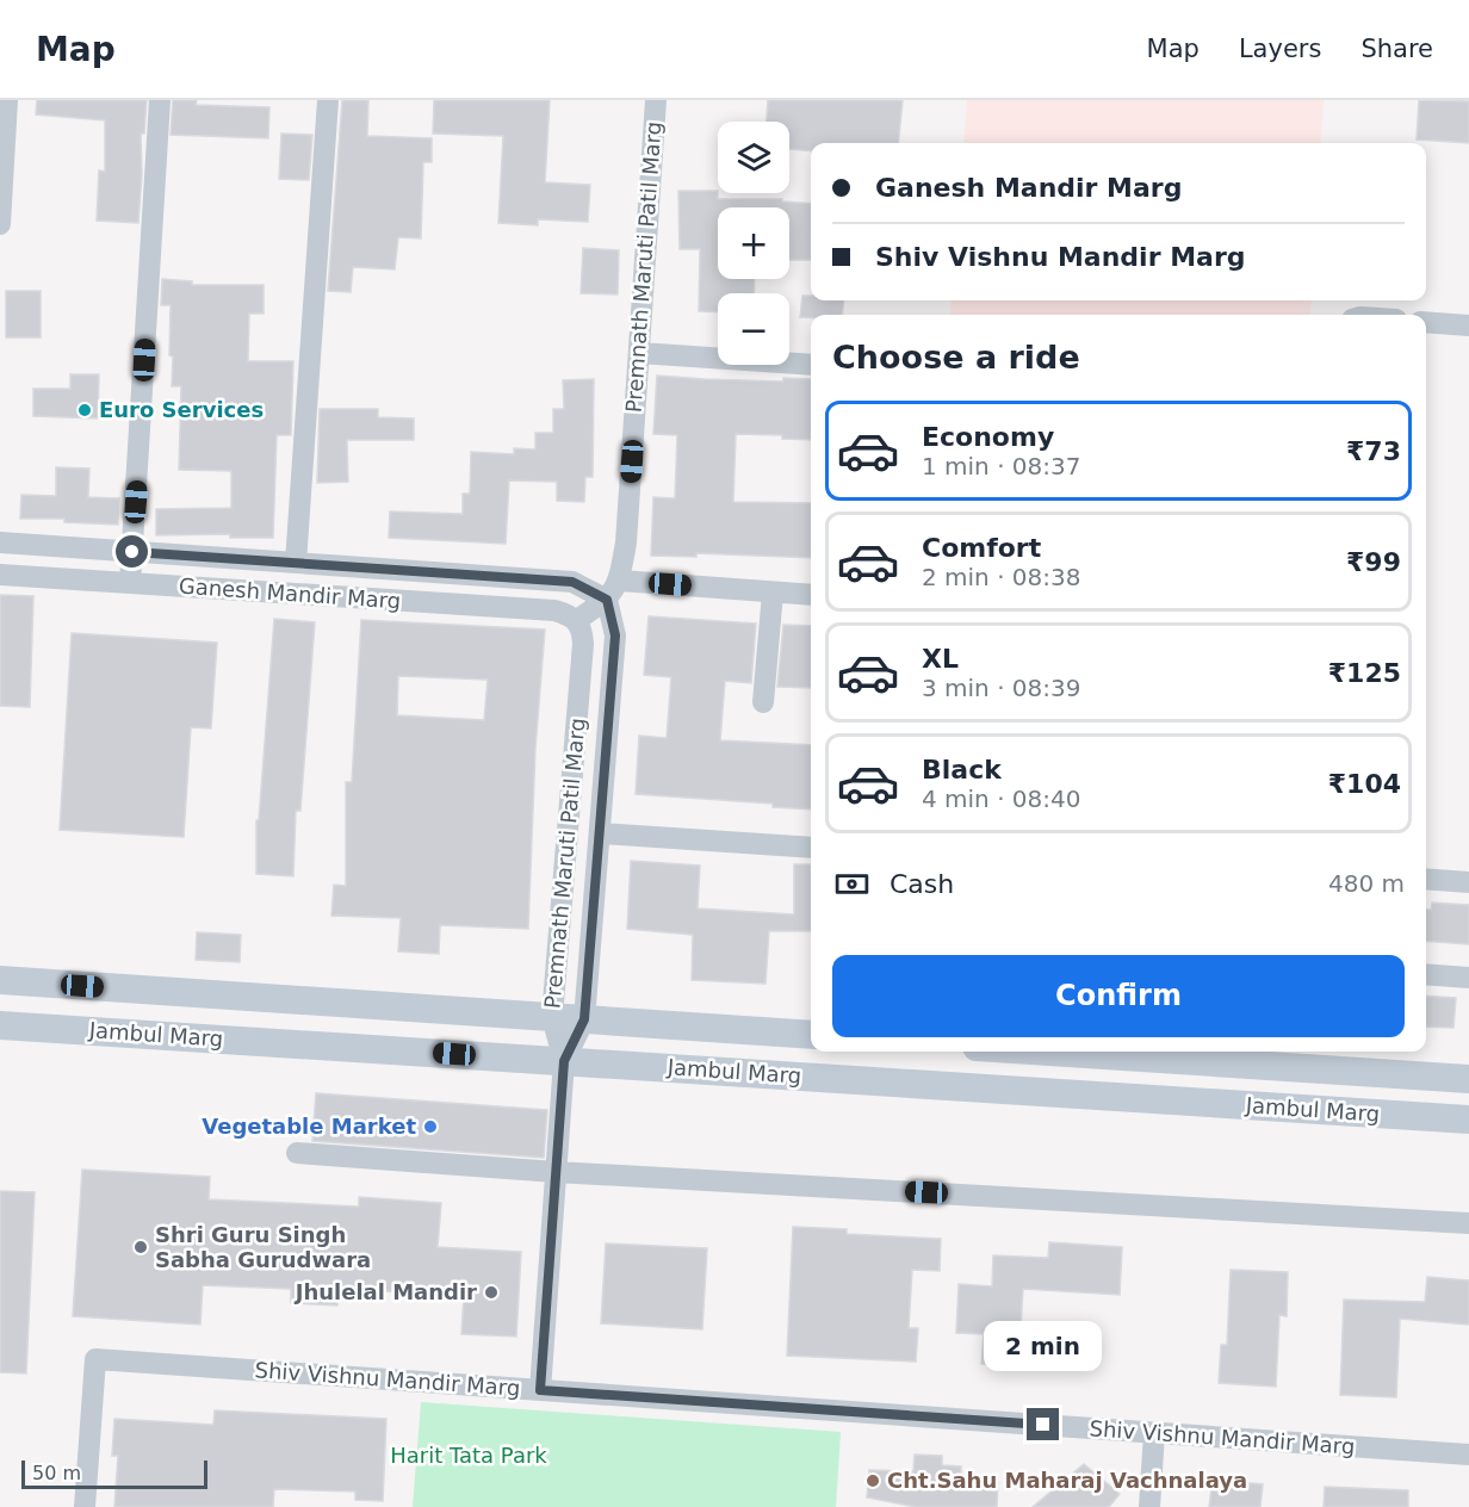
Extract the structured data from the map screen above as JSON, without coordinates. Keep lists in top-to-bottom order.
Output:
{
  "streets": {
    "main road": ["Jambul Marg"],
    "street": ["Premnath Maruti Patil Marg", "Ganesh Mandir Marg", "Shiv Vishnu Mandir Marg"]
  },
  "crossings": [
    ["Premnath Maruti Patil Marg", "Ganesh Mandir Marg"],
    ["Premnath Maruti Patil Marg", "Jambul Marg"]
  ],
  "parks": ["Harit Tata Park"],
  "places": [
    "Euro Services",
    "Vegetable Market",
    "Shri Guru Singh Sabha Gurudwara",
    "Jhulelal Mandir",
    "Cht.Sahu Maharaj Vachnalaya"
  ],
  "scale_bar": "50 m",
  "page": {
    "header": "Map",
    "nav": ["Map", "Layers", "Share"],
    "map_buttons": ["+", "−"],
    "banner": ["Ganesh Mandir Marg", "Shiv Vishnu Mandir Marg"],
    "heading": "Choose a ride",
    "list": [
      {
        "name": "Economy",
        "note": "1 min · 08:37",
        "value": "₹73"
      },
      {
        "name": "Comfort",
        "note": "2 min · 08:38",
        "value": "₹99"
      },
      {
        "name": "XL",
        "note": "3 min · 08:39",
        "value": "₹125"
      },
      {
        "name": "Black",
        "note": "4 min · 08:40",
        "value": "₹104"
      }
    ],
    "pay": ["Cash", "480 m"],
    "buttons": "Confirm",
    "bubble": "2 min",
    "scale": "50 m"
  }
}
